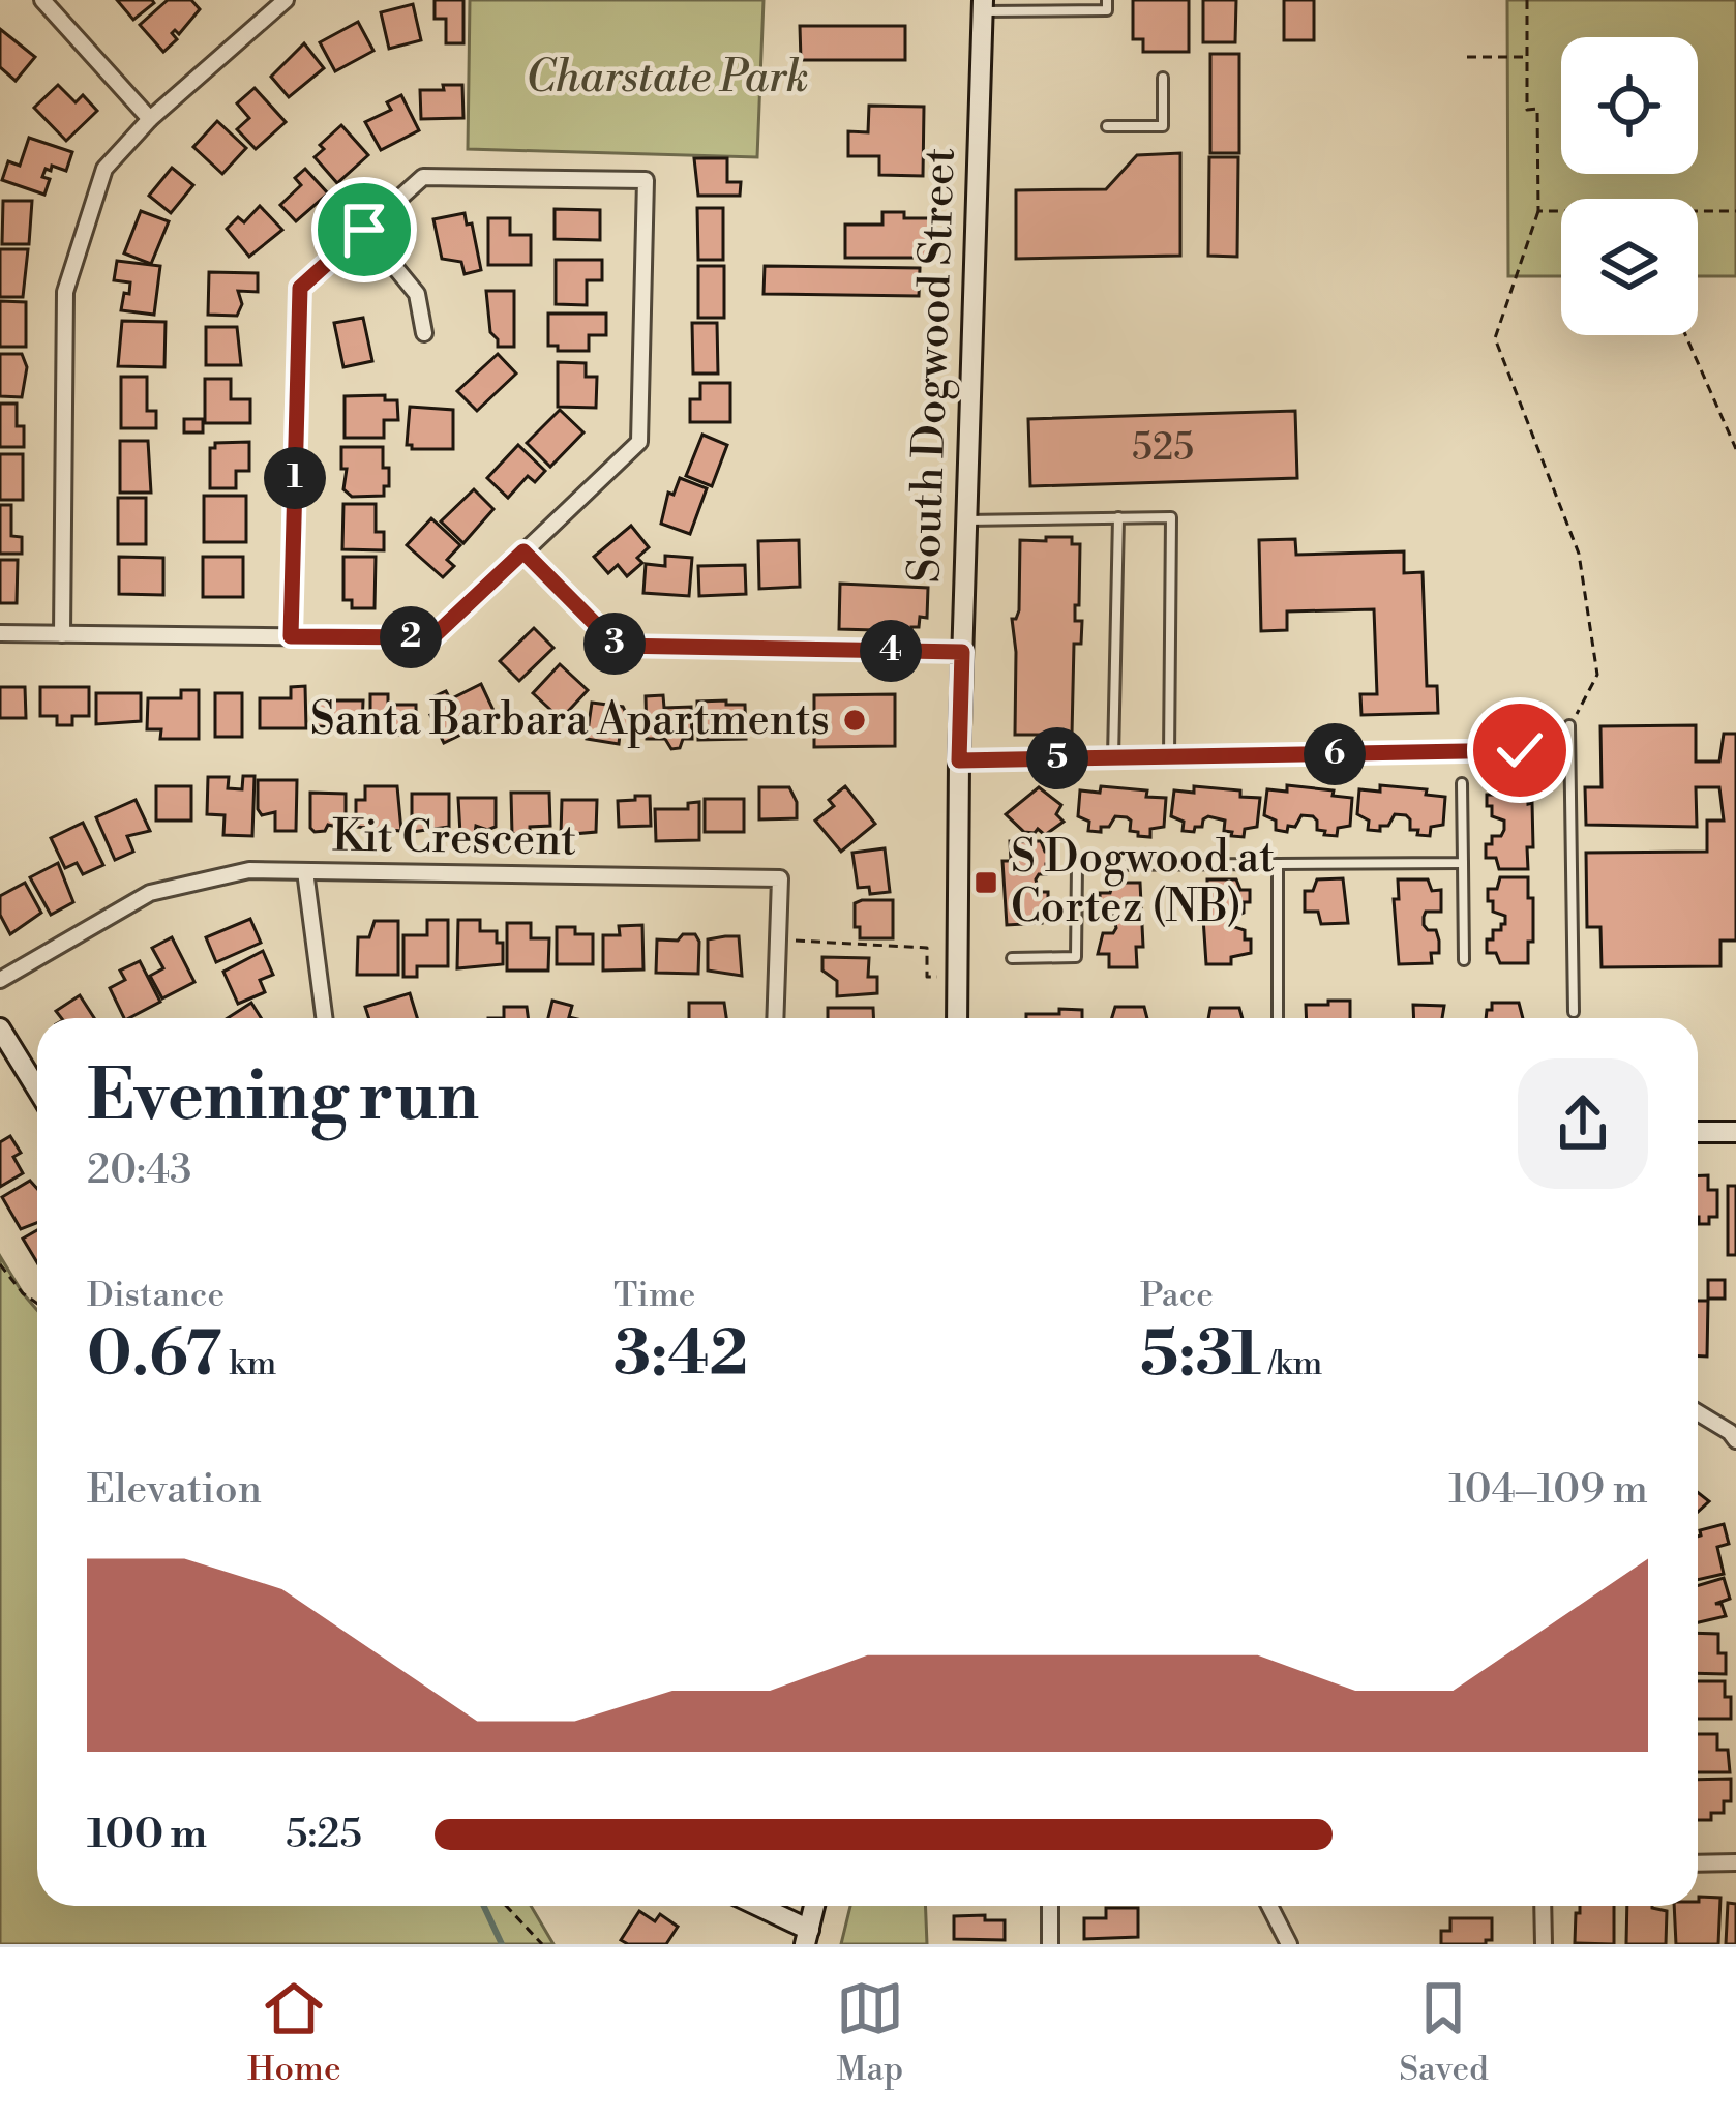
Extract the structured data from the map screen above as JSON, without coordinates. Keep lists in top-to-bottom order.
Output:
{
  "streets": {
    "main road": ["South Dogwood Street"],
    "street": ["Kit Crescent"]
  },
  "parks": ["Charstate Park"],
  "places": {
    "other": ["Santa Barbara Apartments"],
    "transit": ["S Dogwood at Cortez (NB)"]
  },
  "house_numbers": ["525"],
  "page": {
    "pins": [
      "1",
      "2",
      "3",
      "4",
      "6",
      "5"
    ],
    "heading": ["Evening run", "20:43"],
    "stats": [
      ["Distance", "0.67 km"],
      ["Time", "3:42"],
      ["Pace", "5:31 /km"]
    ],
    "chart": ["Elevation", "104–109 m"],
    "list": [
      {
        "name": "100 m",
        "note": "5:25"
      }
    ],
    "tabs": ["Home", "Map", "Saved"]
  }
}
